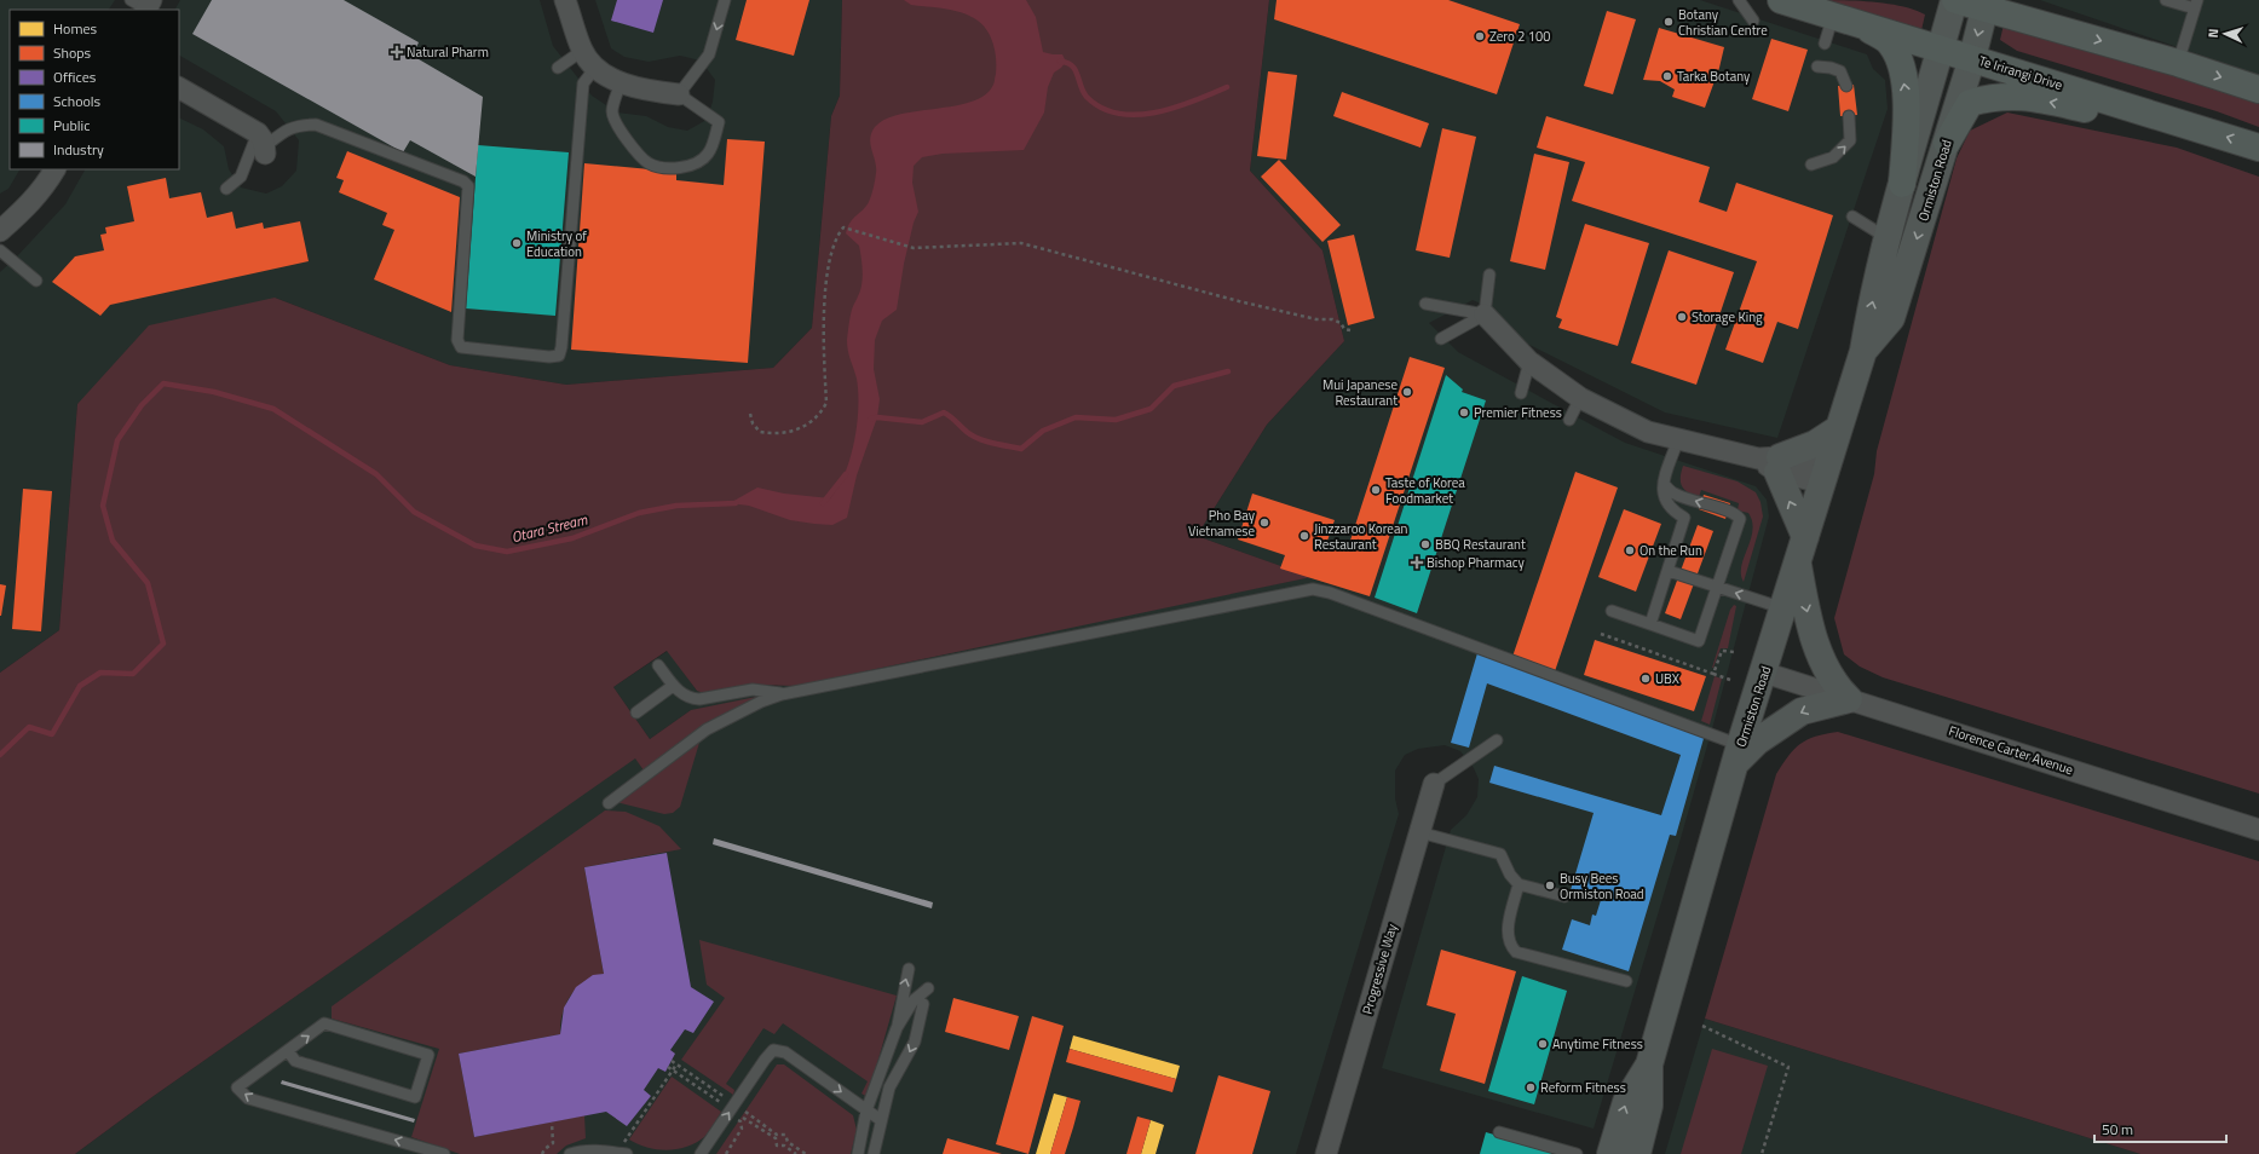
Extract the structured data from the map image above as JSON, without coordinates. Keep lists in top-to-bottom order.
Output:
{
  "streets": {
    "main road": ["Te Irirangi Drive", "Ormiston Road"],
    "street": ["Florence Carter Avenue", "Progressive Way"]
  },
  "crossings": [
    ["Te Irirangi Drive", "Ormiston Road"],
    ["Ormiston Road", "Florence Carter Avenue"]
  ],
  "water": ["Otara Stream"],
  "places": {
    "other": [
      "Botany Christian Centre",
      "Zero 2 100",
      "Tarka Botany",
      "Ministry of Education",
      "Storage King",
      "Mui Japanese Restaurant",
      "Premier Fitness",
      "Taste of Korea Foodmarket",
      "Pho Bay Vietnamese",
      "Jinzzaroo Korean Restaurant",
      "BBQ Restaurant",
      "On the Run",
      "UBX",
      "Busy Bees Ormiston Road",
      "Anytime Fitness",
      "Reform Fitness"
    ],
    "health": ["Natural Pharm", "Bishop Pharmacy"]
  },
  "legend": [
    "Homes",
    "Shops",
    "Offices",
    "Schools",
    "Public",
    "Industry"
  ],
  "scale_bar": "50 m",
  "north": "left"
}
